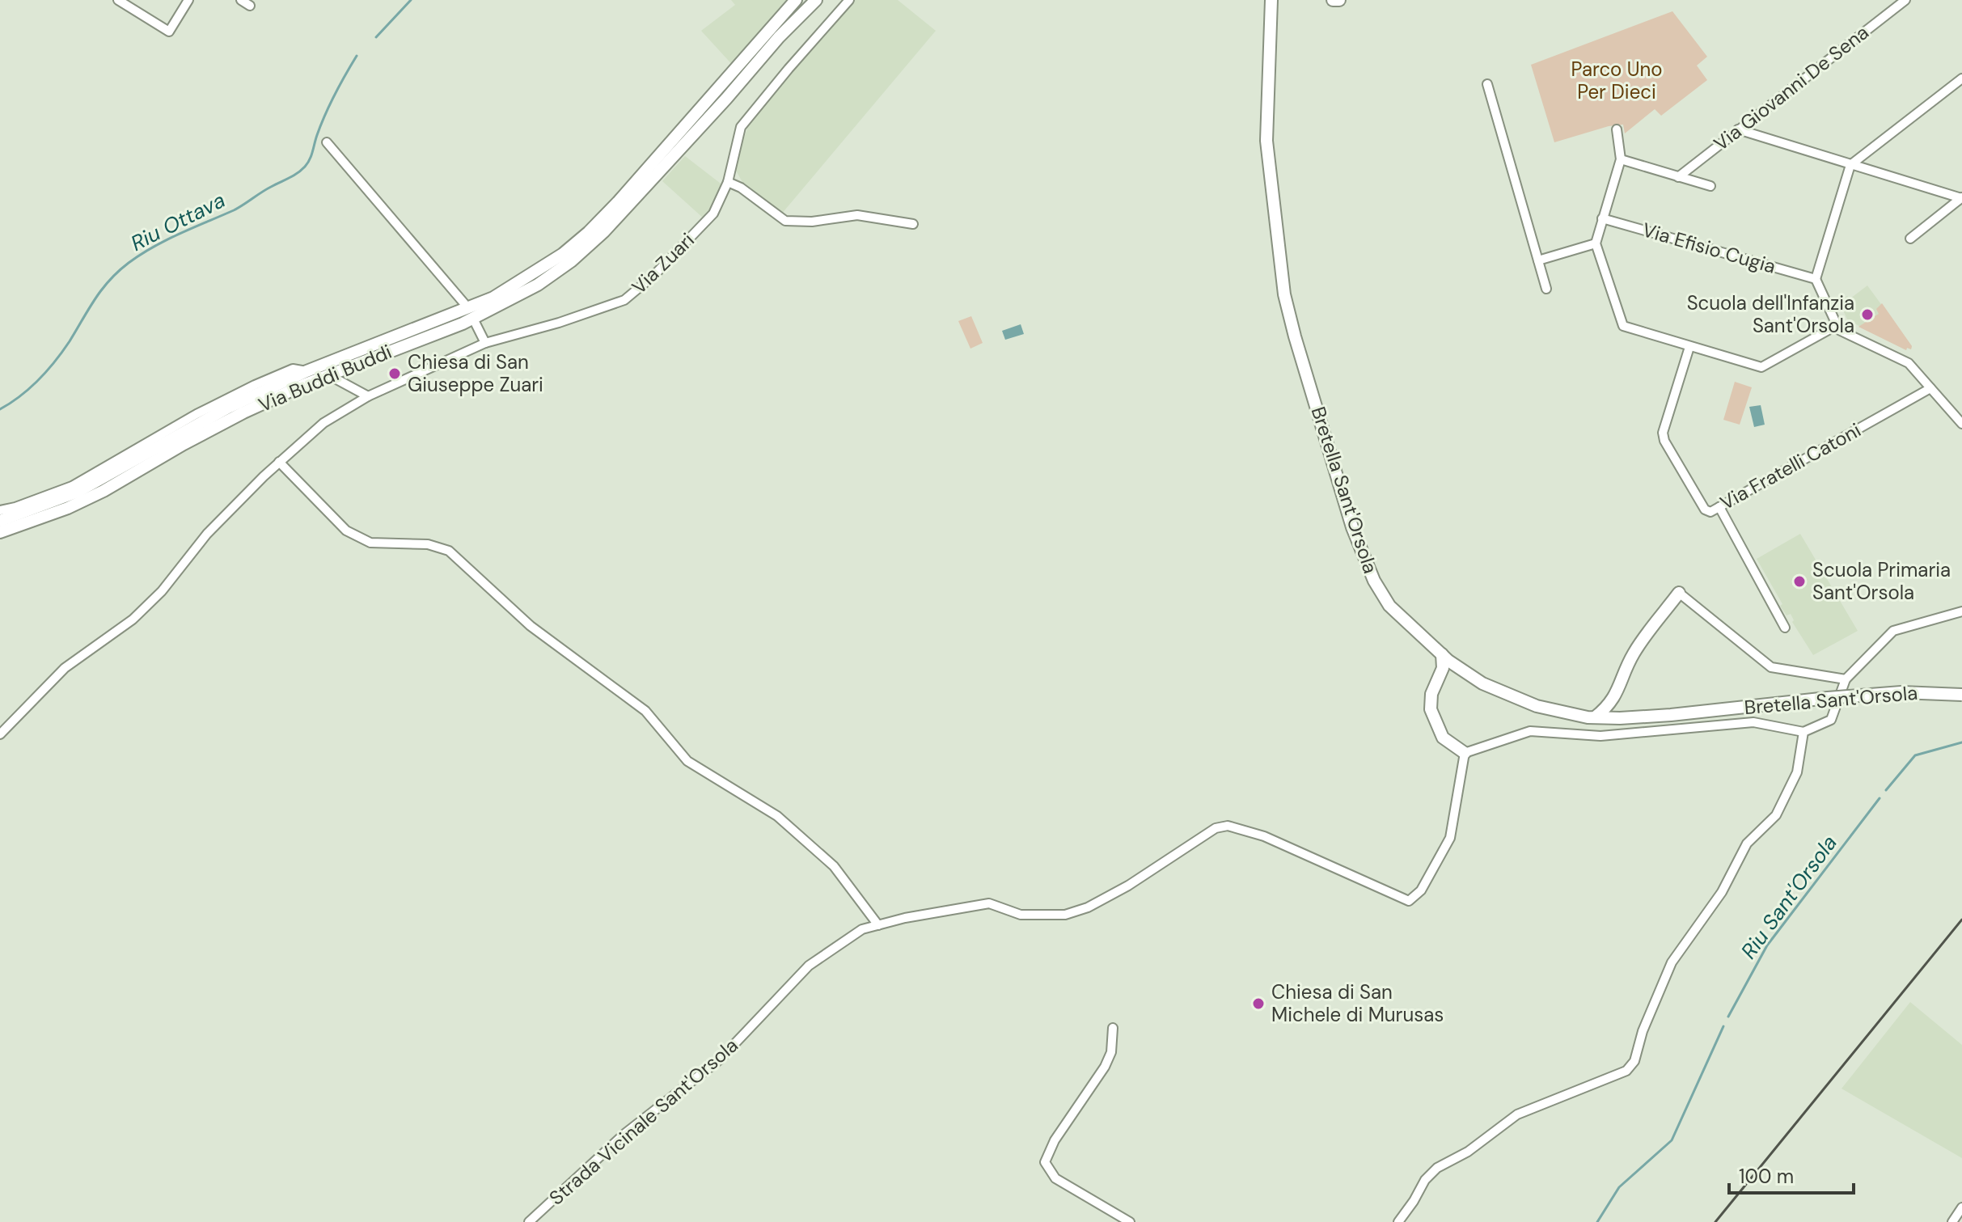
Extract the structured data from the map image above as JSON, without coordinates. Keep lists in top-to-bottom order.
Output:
{
  "streets": {
    "main road": ["Via Buddi Buddi", "Bretella Sant'Orsola"],
    "street": [
      "Via Giovanni De Sena",
      "Via Efisio Cugia",
      "Via Zuari",
      "Via Fratelli Catoni",
      "Strada Vicinale Sant'Orsola"
    ]
  },
  "water": ["Riu Ottava", "Riu Sant'Orsola"],
  "parks": ["Parco Uno Per Dieci"],
  "places": [
    "Scuola dell'Infanzia Sant'Orsola",
    "Chiesa di San Giuseppe Zuari",
    "Scuola Primaria Sant'Orsola",
    "Chiesa di San Michele di Murusas"
  ],
  "scale_bar": "100 m"
}
